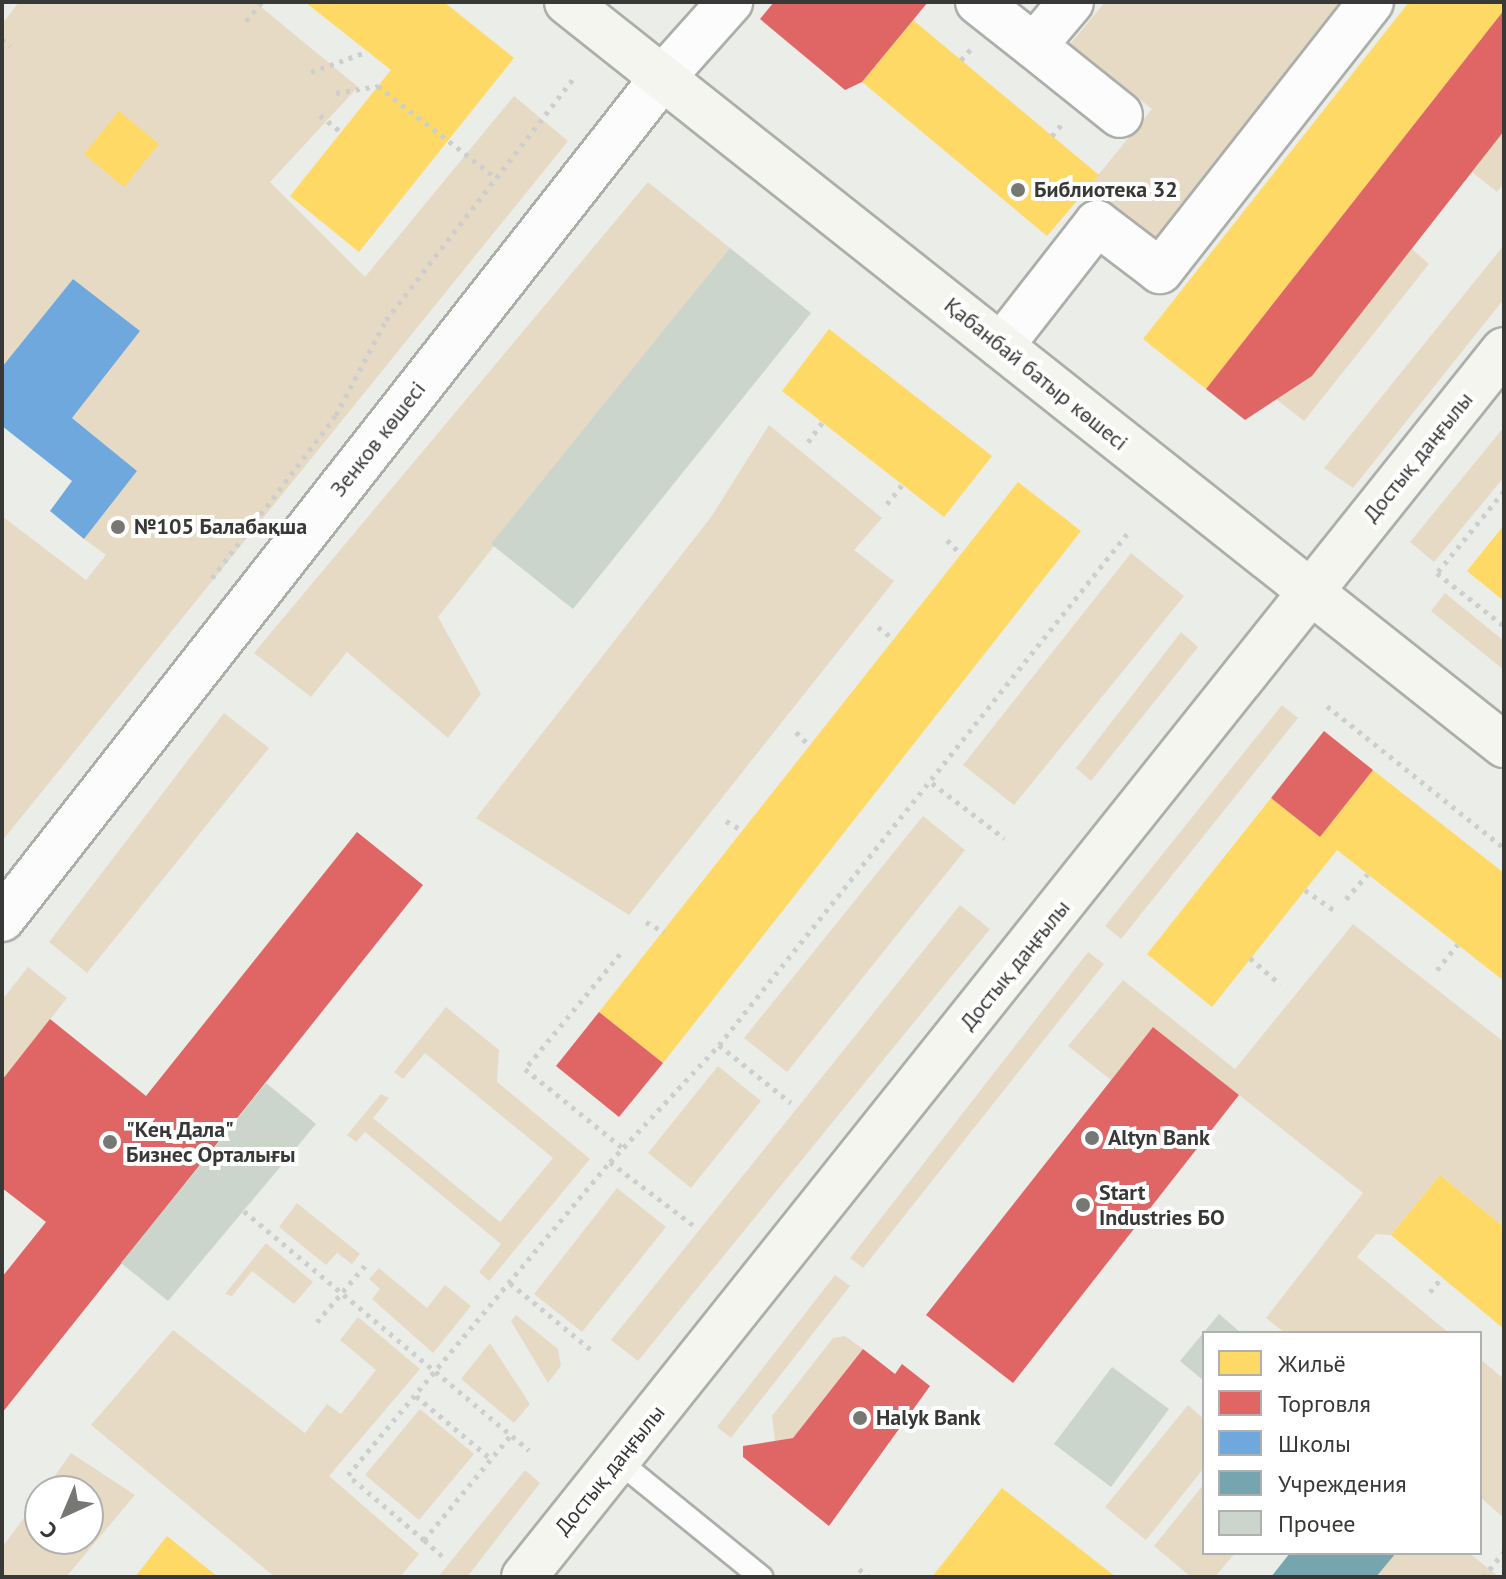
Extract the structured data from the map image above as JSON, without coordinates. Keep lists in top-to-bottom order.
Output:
{
  "streets": {
    "main road": ["Қабанбай батыр көшесі", "Достық даңғылы"],
    "street": ["Зенков көшесі"]
  },
  "crossings": [
    ["Қабанбай батыр көшесі", "Зенков көшесі"],
    ["Қабанбай батыр көшесі", "Достық даңғылы"]
  ],
  "places": [
    "Библиотека 32",
    "№105 Балабақша",
    "Altyn Bank",
    "\"Кең Дала\" Бизнес Орталығы",
    "Start Industries БО",
    "Halyk Bank"
  ],
  "legend": [
    "Жильё",
    "Торговля",
    "Школы",
    "Учреждения",
    "Прочее"
  ],
  "north": "bottom left"
}
